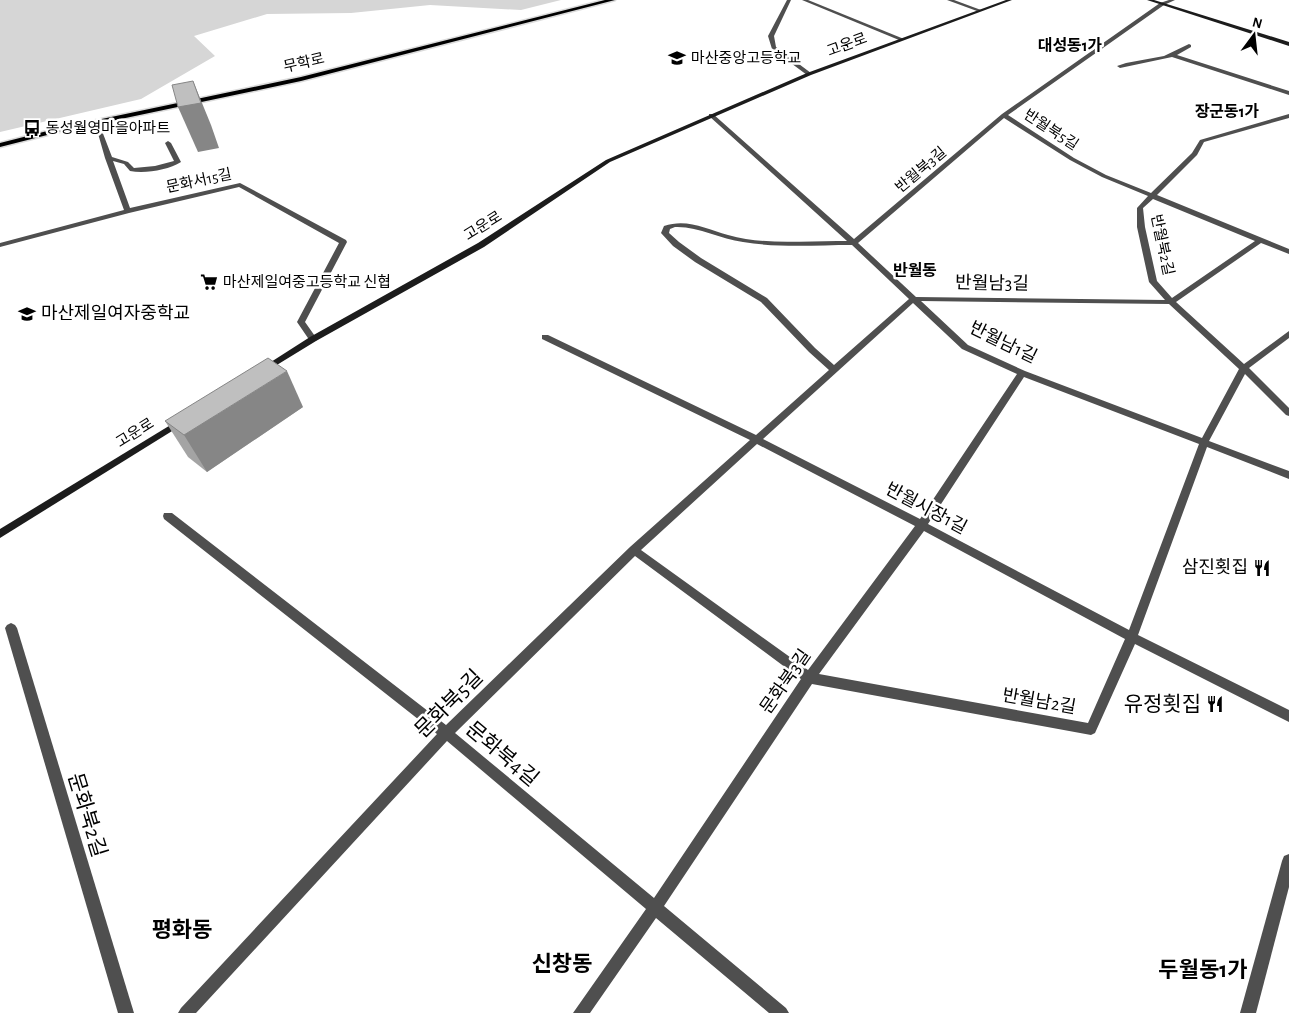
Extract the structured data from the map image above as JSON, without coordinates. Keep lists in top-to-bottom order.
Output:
{
  "streets": {
    "main road": ["고운로", "무학로"],
    "street": [
      "반월북5길",
      "반월북3길",
      "문화서15길",
      "반월북2길",
      "반월남3길",
      "반월남1길",
      "반월시장1길",
      "문화북3길",
      "반월남2길",
      "문화북5길",
      "문화북4길",
      "문화북2길"
    ]
  },
  "crossings": [
    ["고운로", "문화서15길"],
    ["고운로", "반월남1길"],
    ["반월북5길", "반월북3길"],
    ["반월북5길", "반월북2길"],
    ["반월북3길", "반월남1길"],
    ["반월북2길", "반월남3길"],
    ["반월북2길", "반월남2길"],
    ["반월남3길", "반월남1길"],
    ["반월남1길", "문화북3길"],
    ["반월남1길", "반월남2길"],
    ["반월시장1길", "문화북3길"],
    ["반월시장1길", "반월남2길"],
    ["반월시장1길", "문화북5길"],
    ["문화북3길", "반월남2길"],
    ["문화북3길", "문화북4길"],
    ["반월남2길", "문화북5길"],
    ["문화북5길", "문화북4길"]
  ],
  "districts": [
    "대성동1가",
    "장군동1가",
    "반월동",
    "평화동",
    "신창동",
    "두월동1가"
  ],
  "places": {
    "school or university": ["마산중앙고등학교", "마산제일여자중학교"],
    "bus stop": ["동성월영마을아파트"],
    "supermarket": ["마산제일여중고등학교 신협"],
    "restaurant": ["삼진횟집", "유정횟집"]
  },
  "north": "top"
}
